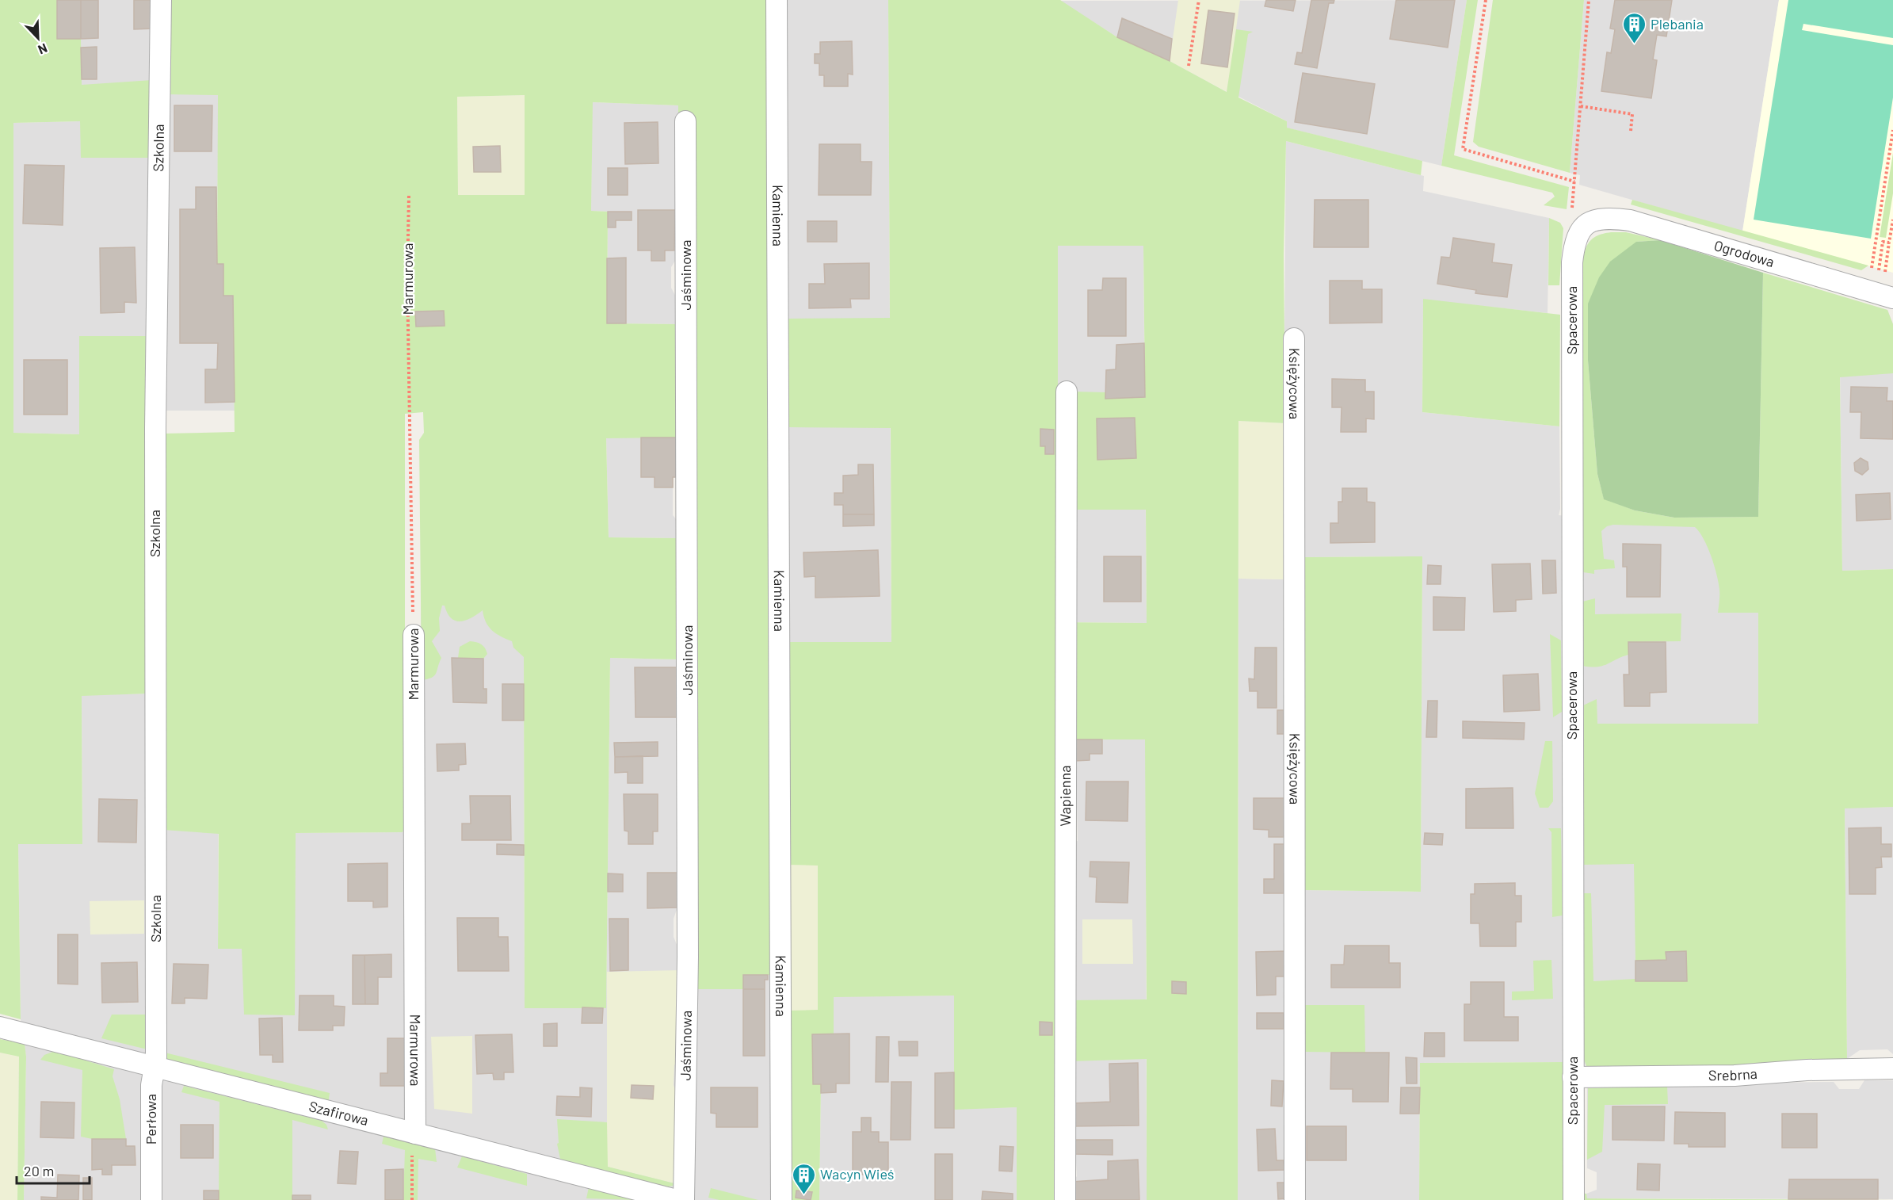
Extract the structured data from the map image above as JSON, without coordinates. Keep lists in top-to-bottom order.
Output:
{
  "streets": {
    "street": [
      "Szkolna",
      "Kamienna",
      "Ogrodowa",
      "Jaśminowa",
      "Marmurowa",
      "Spacerowa",
      "Księżycowa",
      "Wapienna",
      "Srebrna",
      "Szafirowa",
      "Perłowa"
    ]
  },
  "crossings": [
    ["Szkolna", "Szafirowa"],
    ["Szkolna", "Perłowa"],
    ["Ogrodowa", "Spacerowa"],
    ["Marmurowa", "Szafirowa"],
    ["Spacerowa", "Srebrna"],
    ["Szafirowa", "Perłowa"]
  ],
  "places": {
    "building": ["Plebania", "Wacyn Wieś"]
  },
  "scale_bar": "20 m",
  "north": "bottom right"
}
